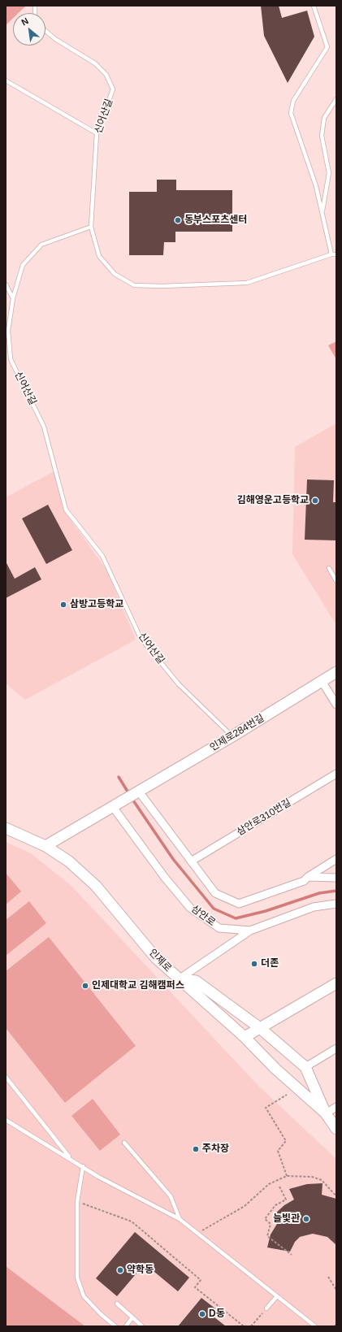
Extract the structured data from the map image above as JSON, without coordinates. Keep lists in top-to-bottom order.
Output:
{
  "streets": {
    "main road": ["인제로284번길", "인제로"],
    "street": ["삼안로310번길", "삼안로"],
    "lane": ["신어산길"]
  },
  "crossings": [
    ["신어산길", "인제로284번길"],
    ["인제로284번길", "삼안로"]
  ],
  "places": [
    "동부스포츠센터",
    "김해영운고등학교",
    "삼방고등학교",
    "더존",
    "인제대학교 김해캠퍼스",
    "주차장",
    "늘빛관",
    "약학동",
    "D동"
  ],
  "north": "top left"
}
